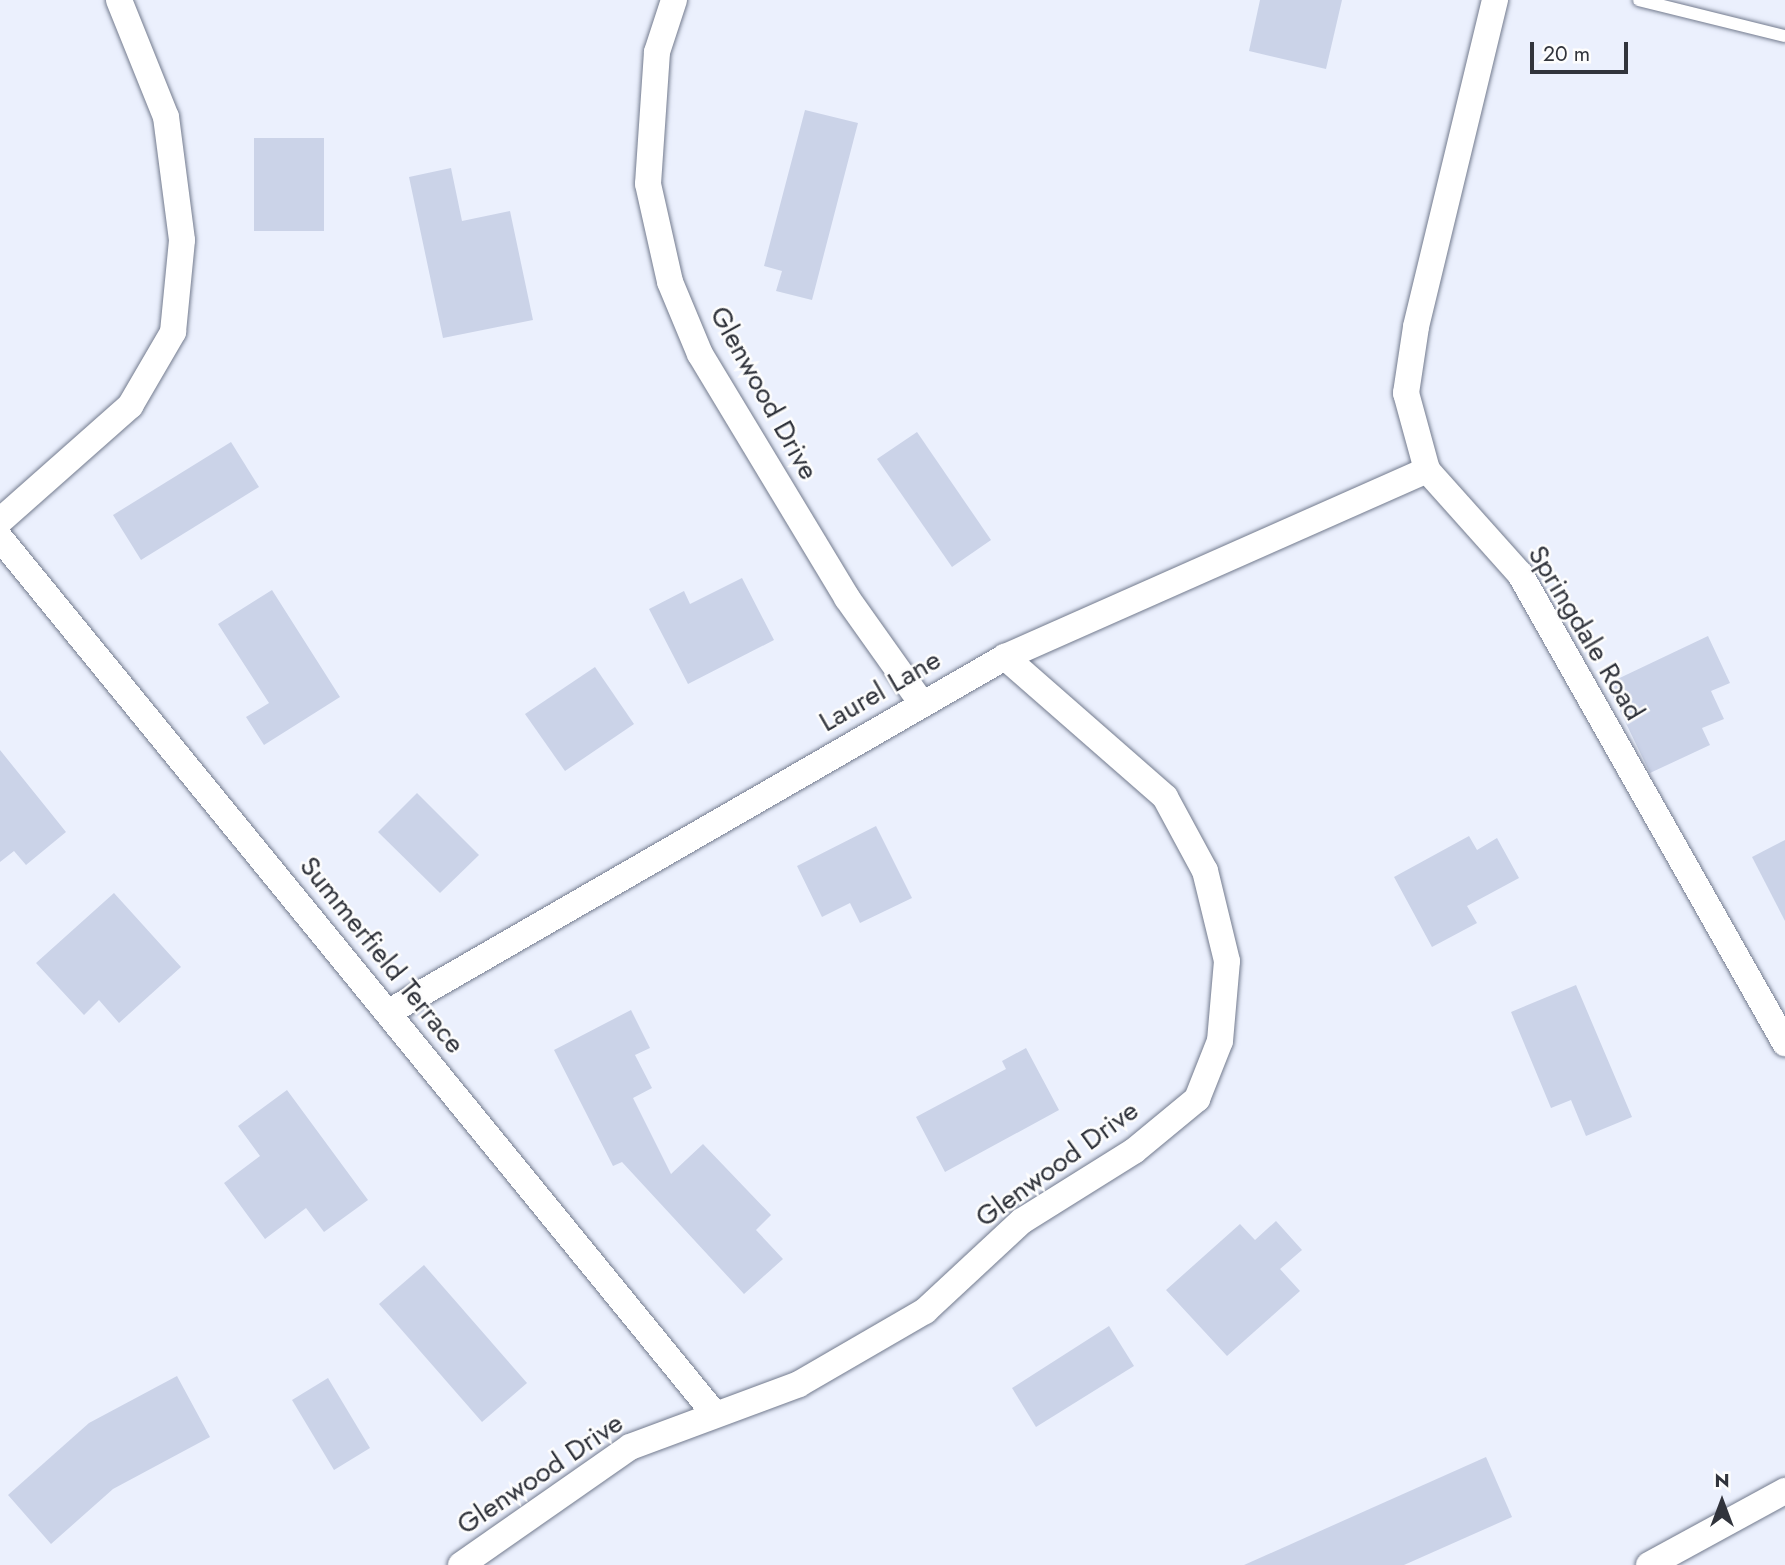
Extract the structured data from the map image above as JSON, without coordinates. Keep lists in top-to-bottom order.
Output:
{
  "streets": {
    "street": [
      "Glenwood Drive",
      "Springdale Road",
      "Laurel Lane",
      "Summerfield Terrace"
    ]
  },
  "crossings": [
    ["Glenwood Drive", "Laurel Lane"],
    ["Glenwood Drive", "Summerfield Terrace"],
    ["Springdale Road", "Laurel Lane"],
    ["Laurel Lane", "Summerfield Terrace"]
  ],
  "scale_bar": "20 m",
  "north": "top"
}
